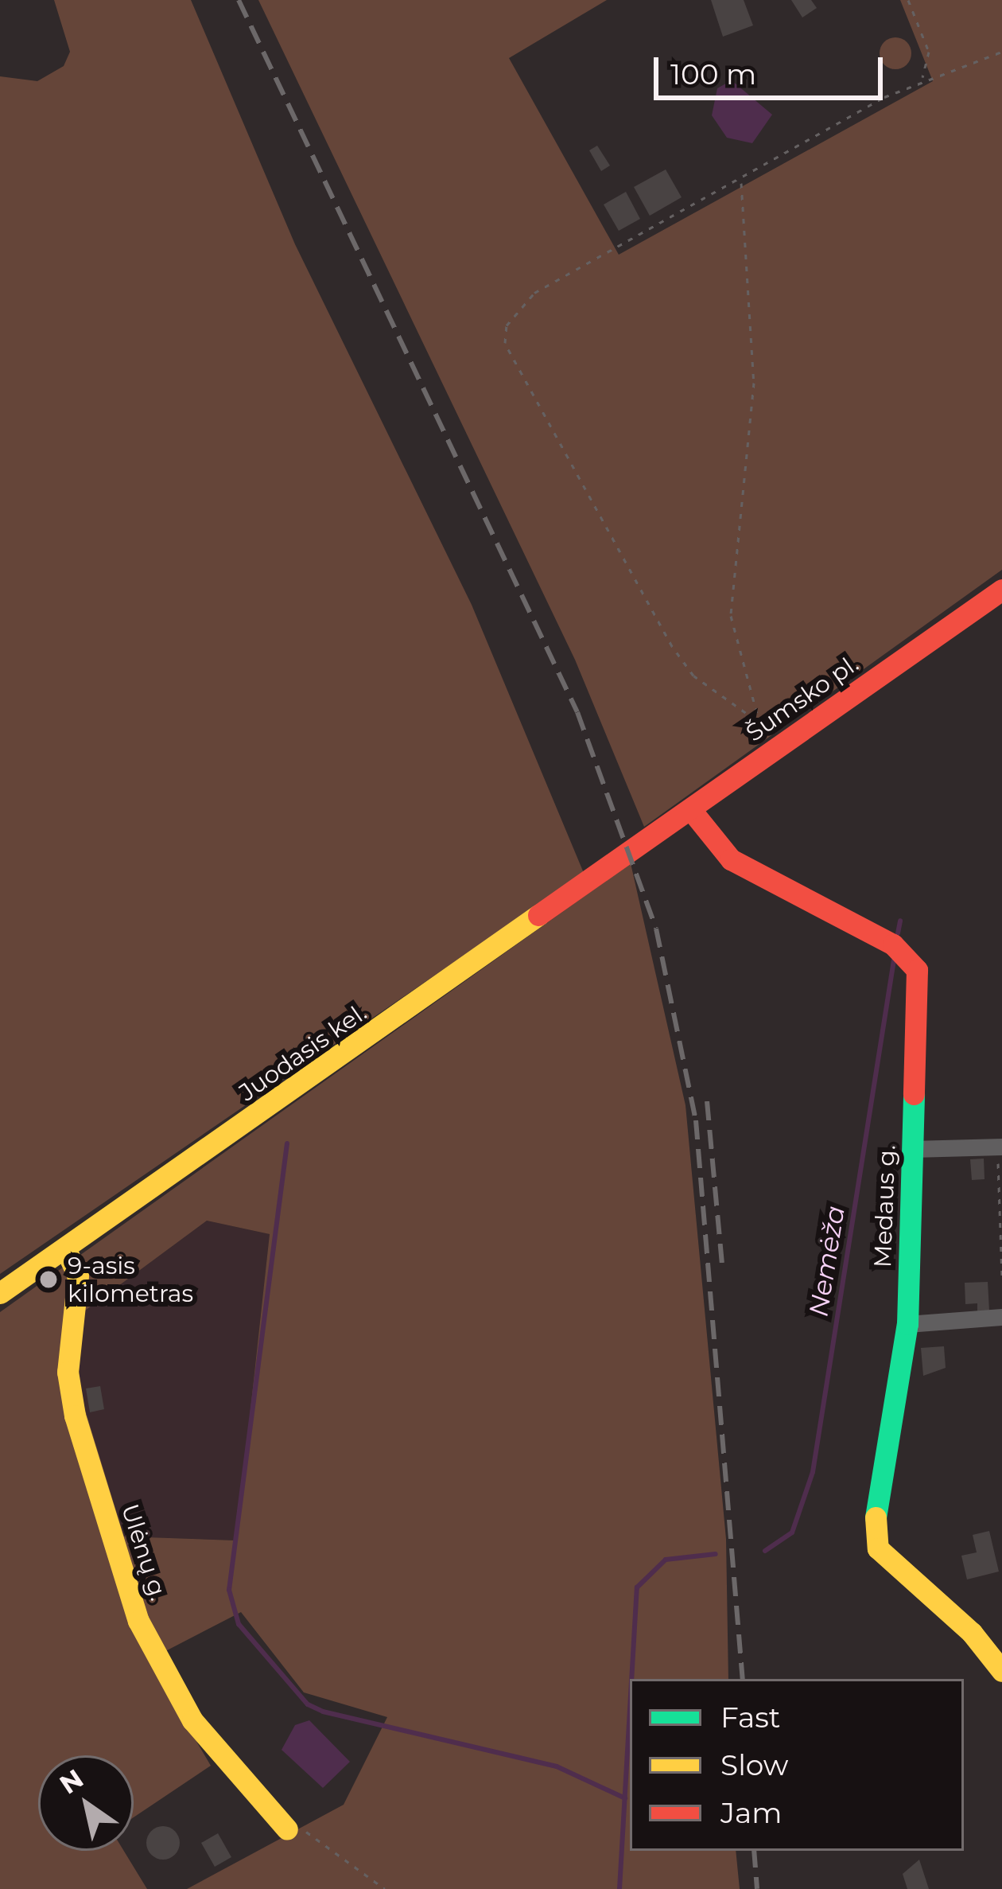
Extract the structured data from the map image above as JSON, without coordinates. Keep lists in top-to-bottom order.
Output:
{
  "streets": {
    "street": [
      "Šumsko pl.",
      "Juodasis kel.",
      "Medaus g.",
      "Ulėnų g."
    ]
  },
  "crossings": [
    ["Šumsko pl.", "Juodasis kel."],
    ["Šumsko pl.", "Medaus g."],
    ["Juodasis kel.", "Ulėnų g."]
  ],
  "water": ["Nemėža"],
  "places": ["9-asis kilometras"],
  "legend": ["Fast", "Slow", "Jam"],
  "scale_bar": "100 m",
  "north": "top left"
}
